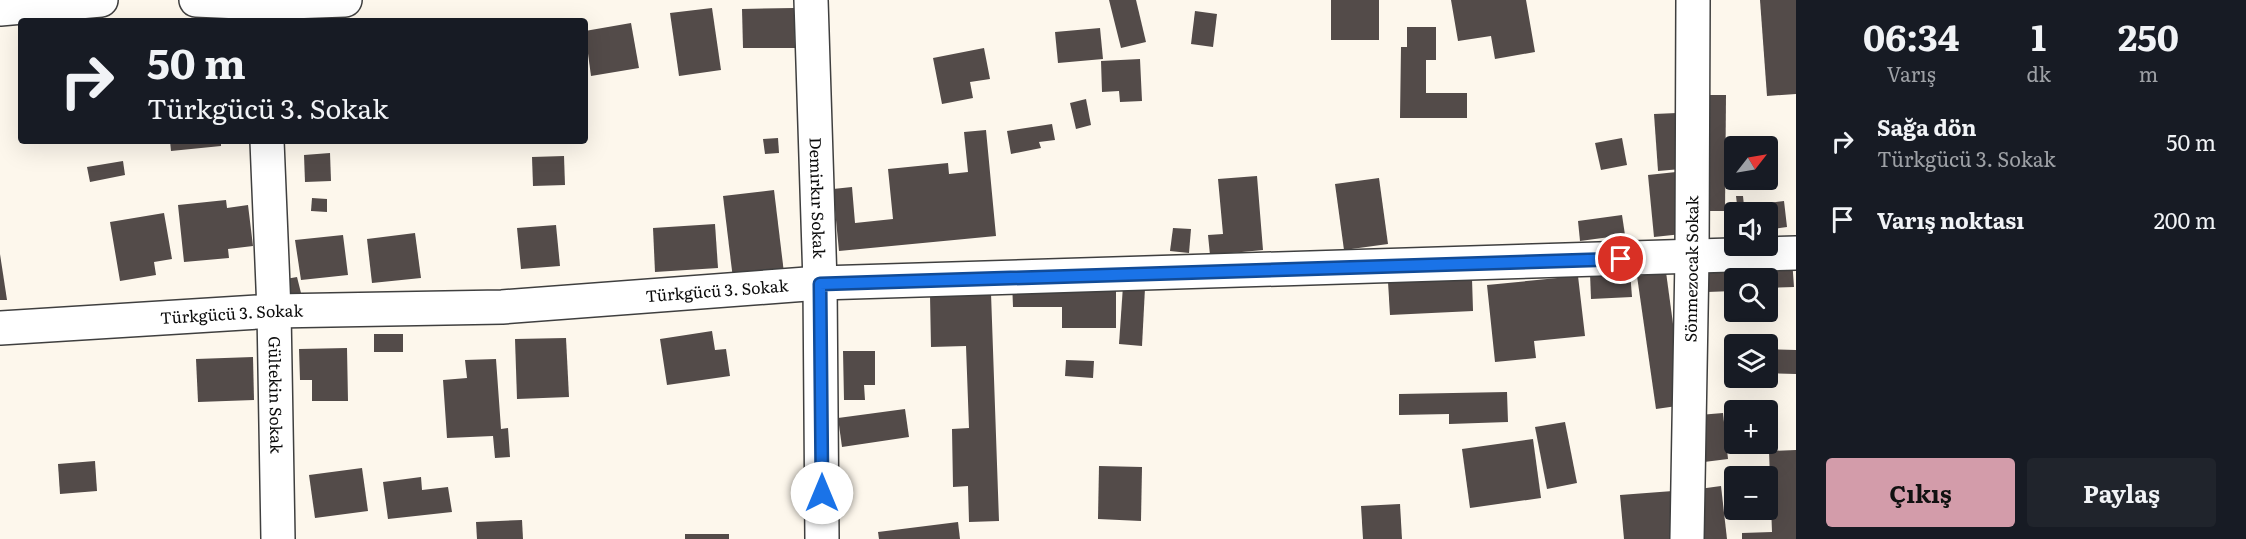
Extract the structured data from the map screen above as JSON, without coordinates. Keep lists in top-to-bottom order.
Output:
{
  "streets": {
    "street": [
      "Demirkır Sokak",
      "Sönmezocak Sokak",
      "Türkgücü 3. Sokak",
      "Gültekin Sokak"
    ]
  },
  "crossings": [
    ["Demirkır Sokak", "Türkgücü 3. Sokak"],
    ["Sönmezocak Sokak", "Türkgücü 3. Sokak"],
    ["Türkgücü 3. Sokak", "Gültekin Sokak"]
  ],
  "north": "top right",
  "page": {
    "eta": [
      "06:34",
      "Varış",
      "1",
      "dk",
      "250",
      "m"
    ],
    "turn": ["50 m", "Türkgücü 3. Sokak"],
    "list": [
      {
        "name": "Sağa dön",
        "note": "Türkgücü 3. Sokak",
        "value": "50 m"
      },
      {
        "name": "Varış noktası",
        "value": "200 m"
      }
    ],
    "map_buttons": ["+", "−"],
    "buttons": ["Çıkış", "Paylaş"]
  }
}
